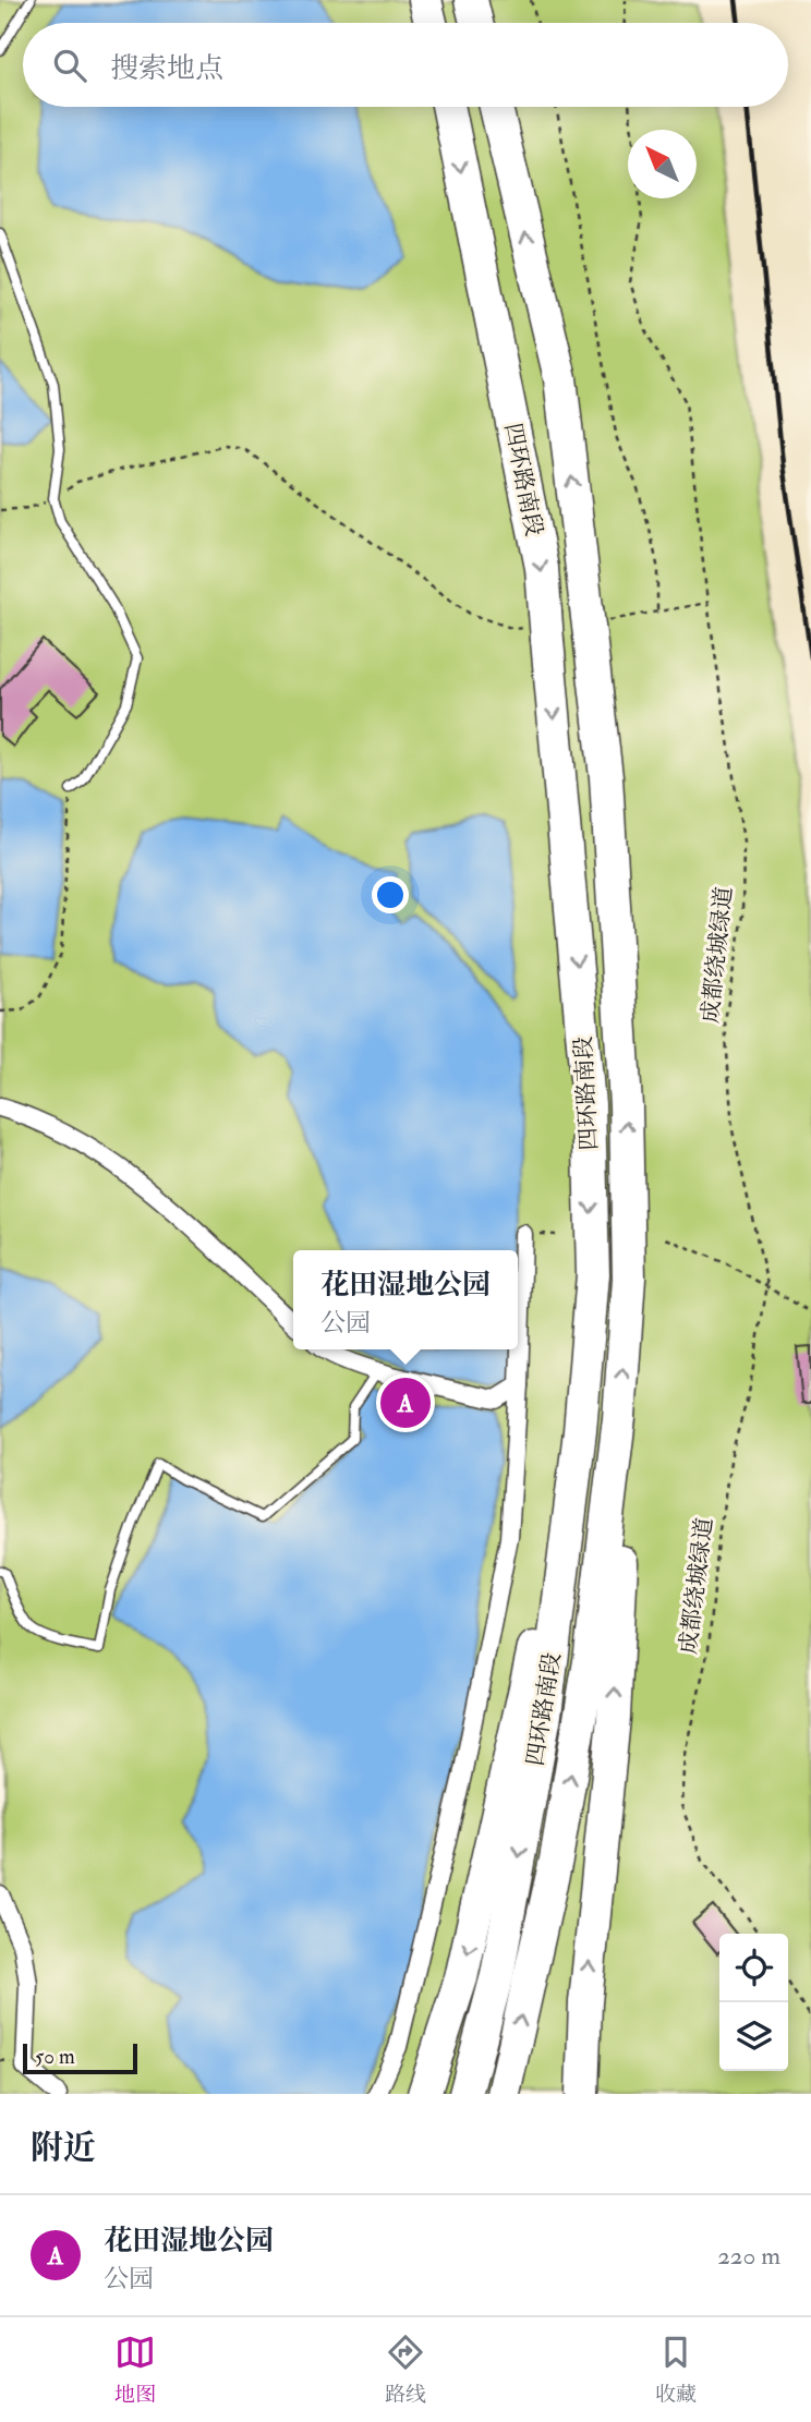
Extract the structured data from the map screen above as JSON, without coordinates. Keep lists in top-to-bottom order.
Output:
{
  "streets": {
    "highway": ["四环路南段"],
    "path": ["成都绕城绿道"]
  },
  "scale_bar": "50 m",
  "north": "top left",
  "page": {
    "search": "搜索地点",
    "popup": ["花田湿地公园", "公园"],
    "pins": "A",
    "scale": "50 m",
    "heading": "附近",
    "list": [
      {
        "mark": "A",
        "name": "花田湿地公园",
        "note": "公园",
        "value": "220 m"
      }
    ],
    "nav": ["地图", "路线", "收藏"]
  }
}
